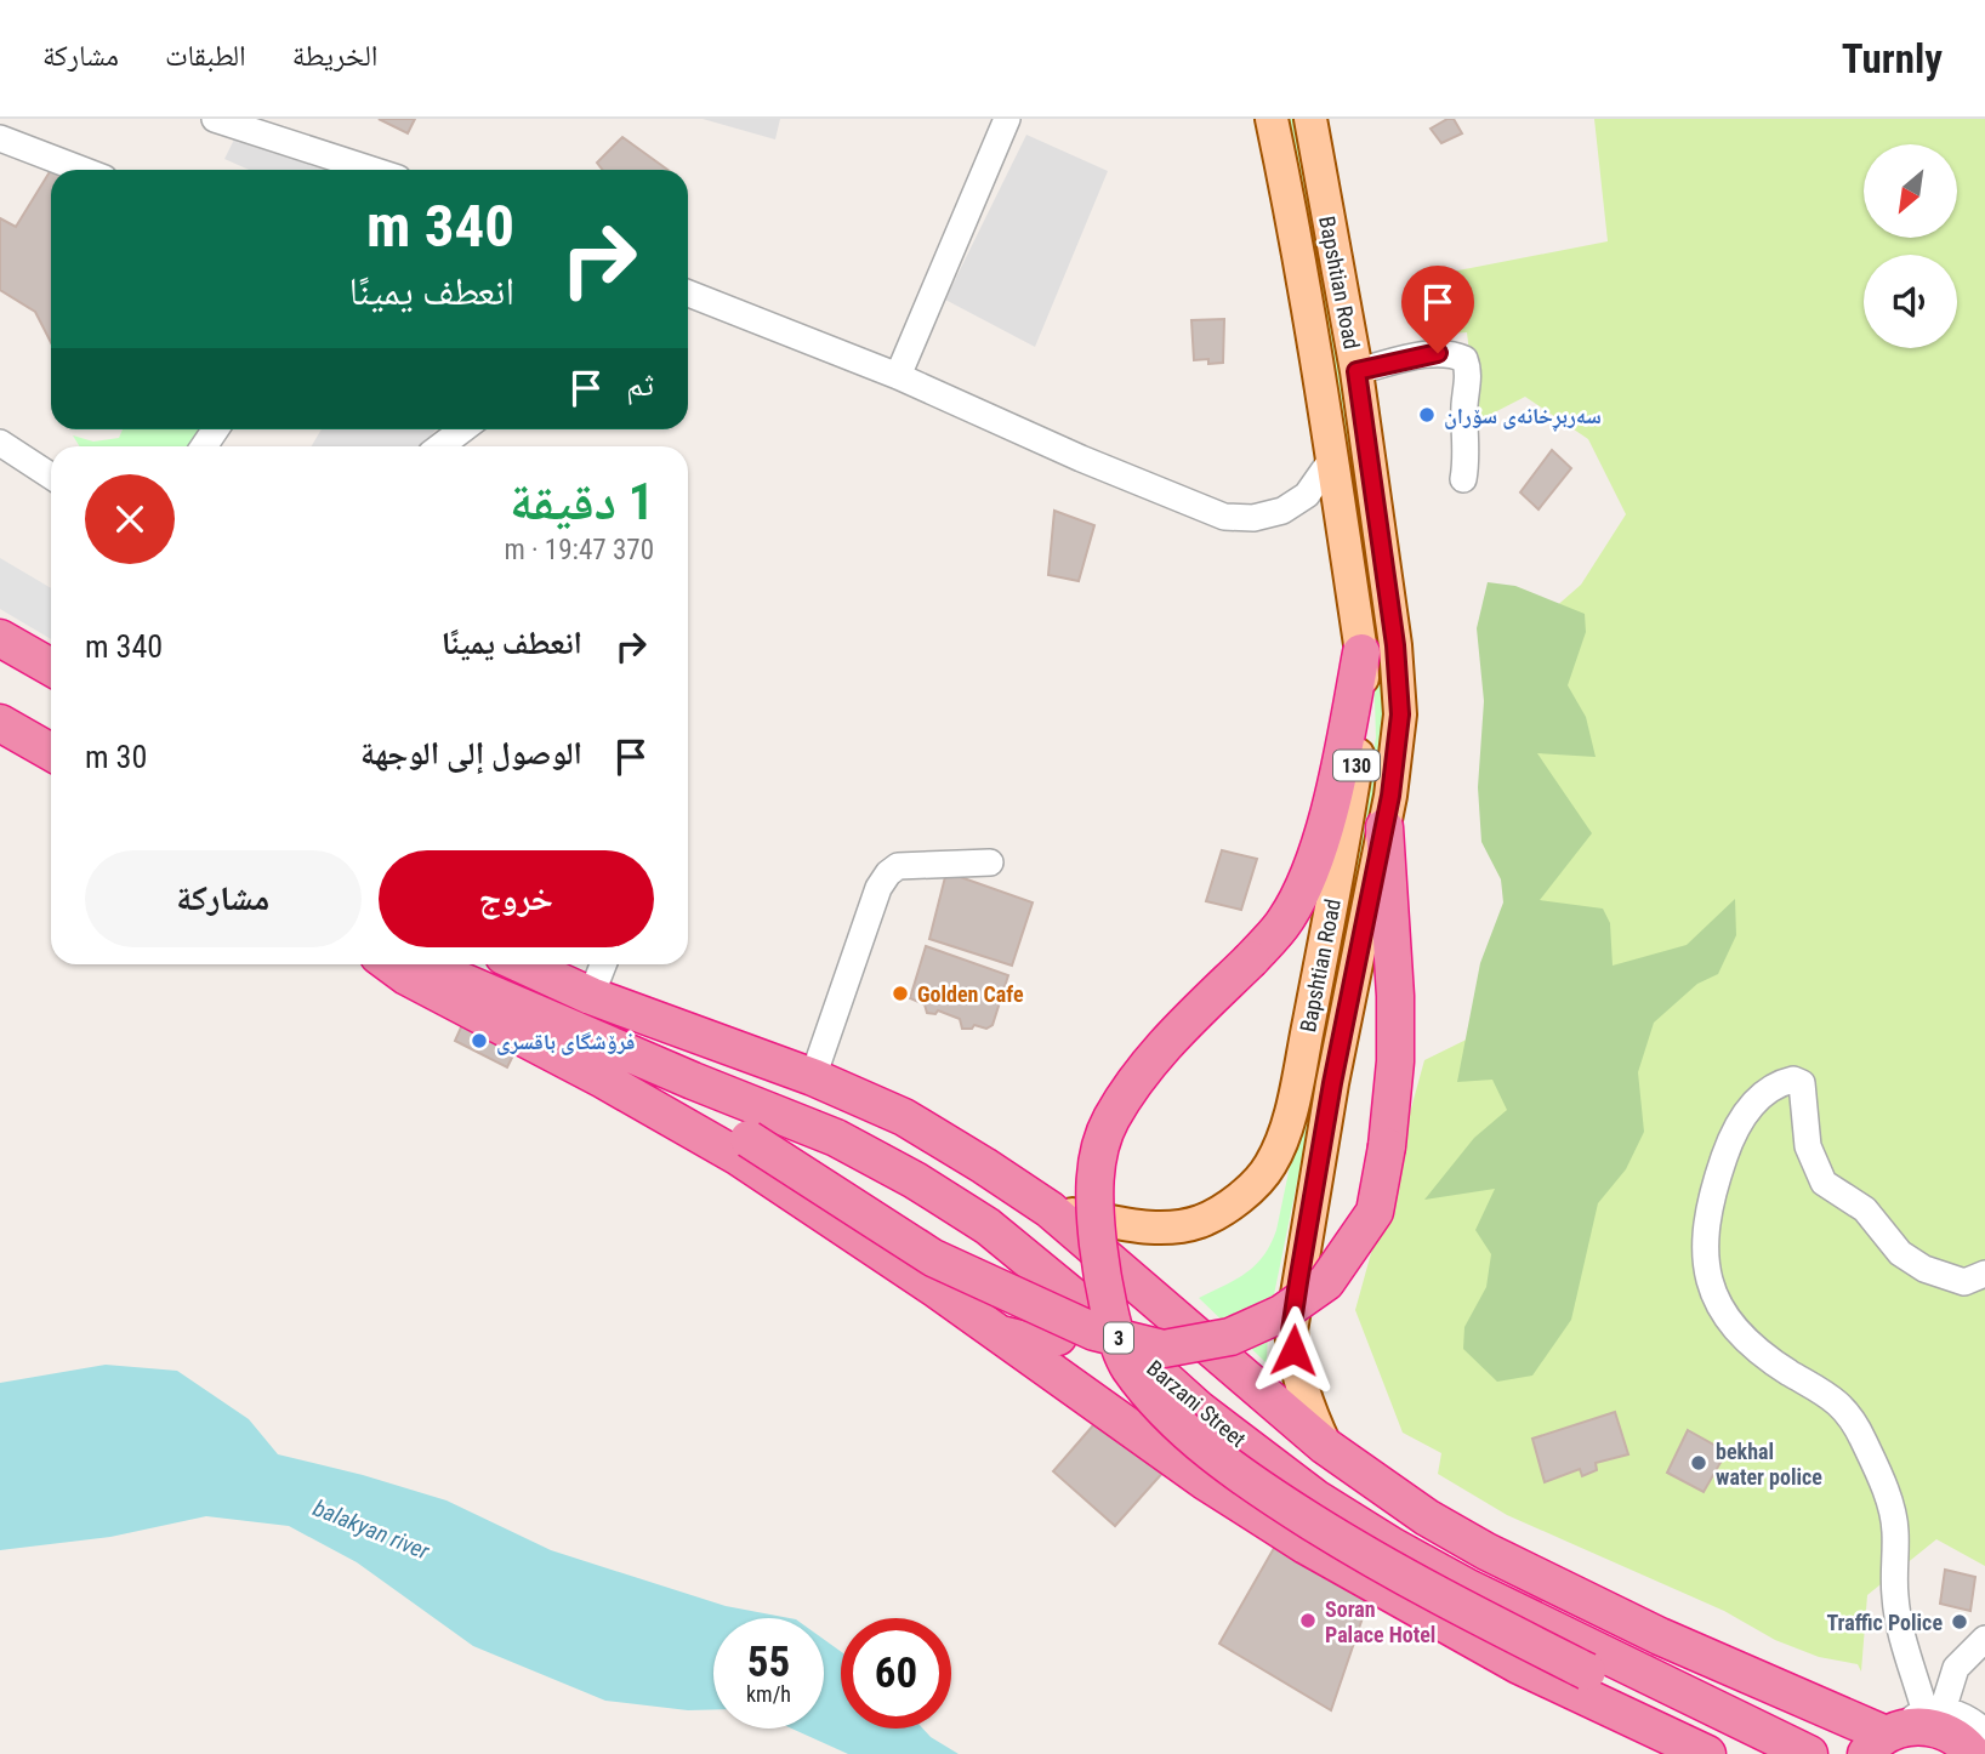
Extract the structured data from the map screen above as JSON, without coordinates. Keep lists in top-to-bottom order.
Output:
{
  "streets": {
    "highway": ["3", "Barzani Street"],
    "main road": ["Bapshtian Road", "130"]
  },
  "water": ["balakyan river"],
  "places": [
    "سەربڕخانەی سۆران",
    "Golden Cafe",
    "فرۆشگای باقسری",
    "bekhal water police",
    "Soran Palace Hotel",
    "Traffic Police"
  ],
  "north": "bottom left",
  "page": {
    "header": "Turnly",
    "nav": ["الخريطة", "الطبقات", "مشاركة"],
    "turn": ["340 m", "انعطف يمينًا"],
    "then": "ثم",
    "heading": ["1 دقيقة", "370 m · 19:47"],
    "list": [
      {
        "name": "انعطف يمينًا",
        "value": "340 m"
      },
      {
        "name": "الوصول إلى الوجهة",
        "value": "30 m"
      }
    ],
    "buttons": ["خروج", "مشاركة"],
    "speed": "55 km/h",
    "limit": "60"
  }
}
